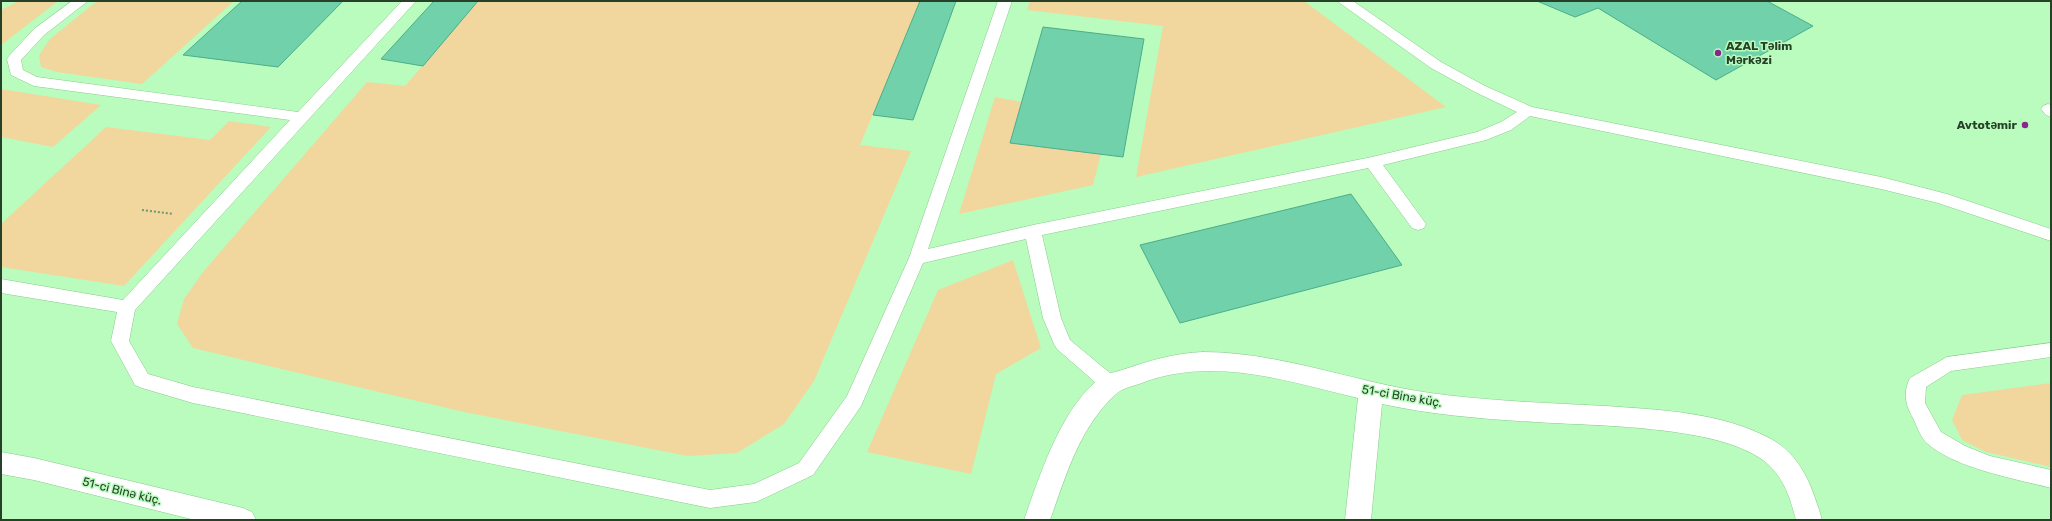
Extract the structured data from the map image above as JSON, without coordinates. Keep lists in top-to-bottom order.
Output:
{
  "streets": {
    "street": ["51-ci Binə küç."]
  },
  "places": ["AZAL Təlim Mərkəzi", "Avtotəmir"]
}
